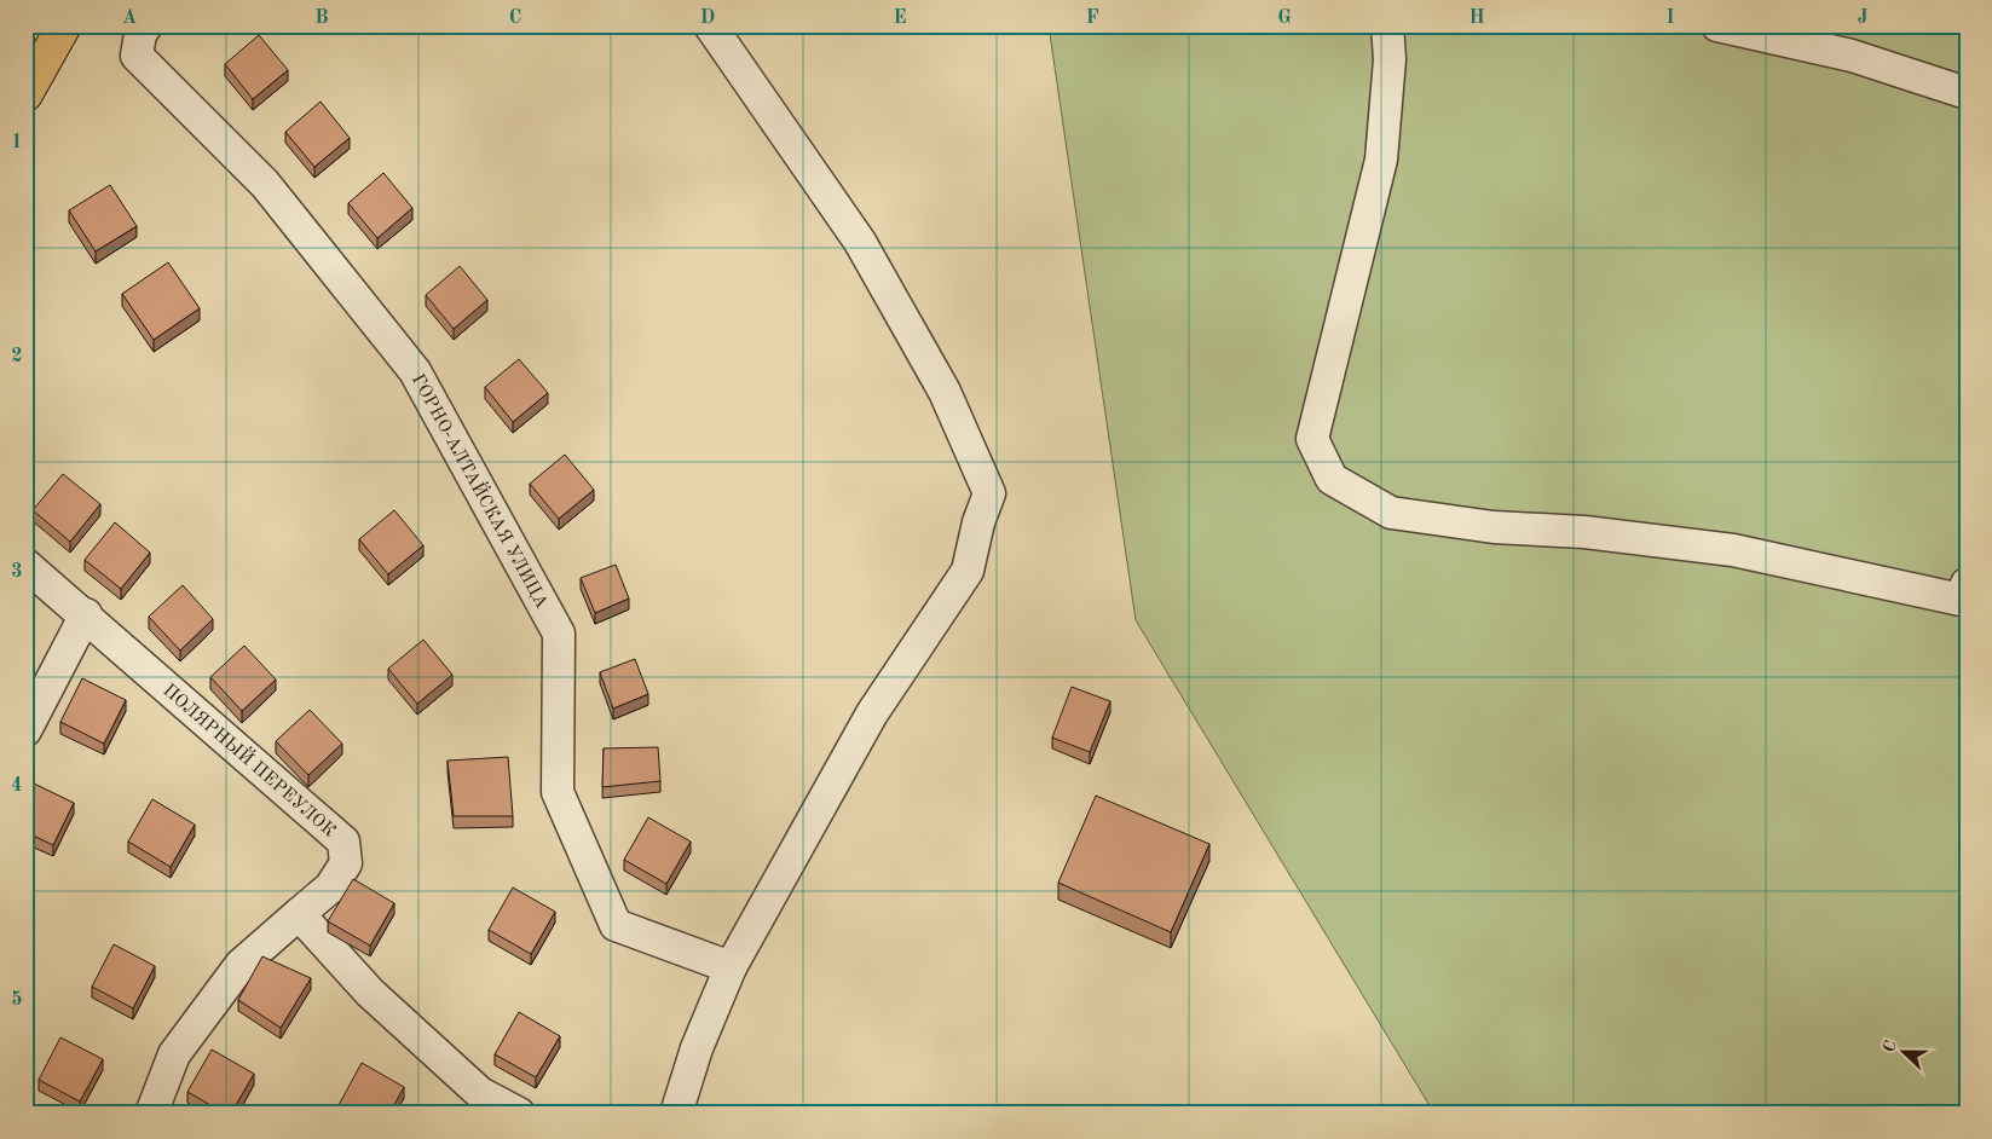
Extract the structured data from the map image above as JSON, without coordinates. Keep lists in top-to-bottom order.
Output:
{
  "streets": {
    "street": ["ГОРНО-АЛТАЙСКАЯ УЛИЦА", "ПОЛЯРНЫЙ ПЕРЕУЛОК"]
  },
  "north": "left",
  "grid": {
    "columns": [
      "A",
      "B",
      "C",
      "D",
      "E",
      "F",
      "G",
      "H",
      "I",
      "J"
    ],
    "rows": [
      "1",
      "2",
      "3",
      "4",
      "5"
    ]
  }
}
